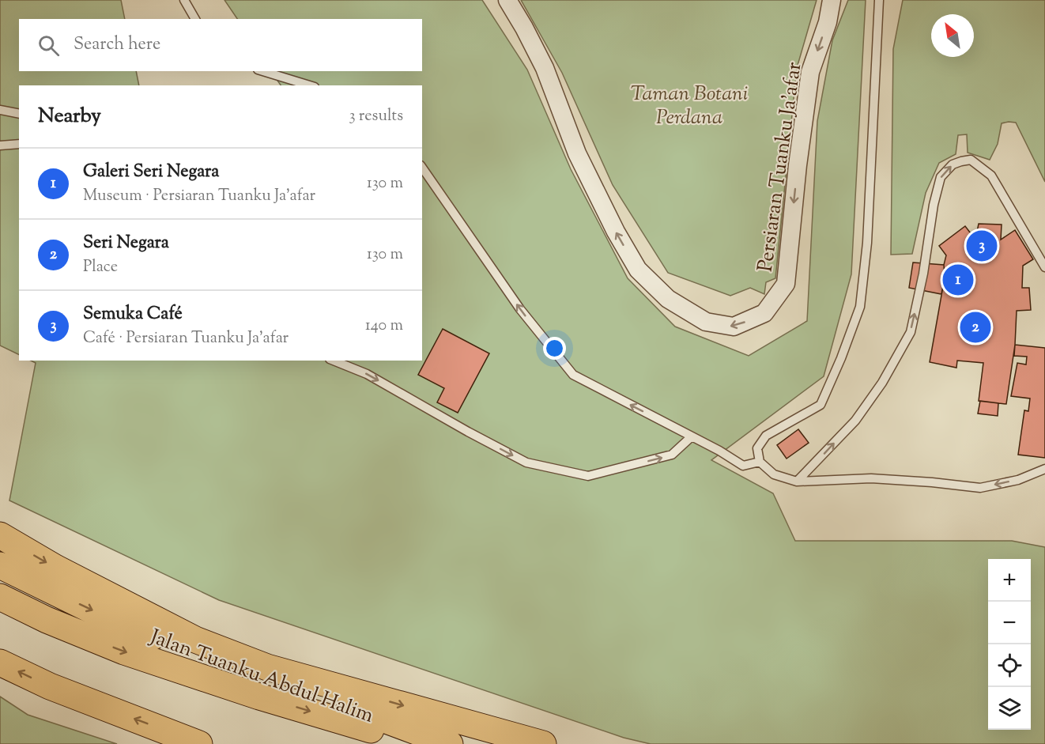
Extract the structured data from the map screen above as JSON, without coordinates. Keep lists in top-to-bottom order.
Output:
{
  "streets": {
    "main road": ["Jalan Tuanku Abdul Halim"],
    "street": ["Persiaran Tuanku Ja'afar"]
  },
  "parks": ["Taman Botani Perdana"],
  "north": "top left",
  "page": {
    "search": "Search here",
    "heading": ["Nearby", "3 results"],
    "list": [
      {
        "mark": "1",
        "name": "Galeri Seri Negara",
        "note": "Museum · Persiaran Tuanku Ja'afar",
        "value": "130 m"
      },
      {
        "mark": "2",
        "name": "Seri Negara",
        "note": "Place",
        "value": "130 m"
      },
      {
        "mark": "3",
        "name": "Semuka Café",
        "note": "Café · Persiaran Tuanku Ja'afar",
        "value": "140 m"
      }
    ],
    "pins": ["3", "1", "2"],
    "map_buttons": ["+", "−"]
  }
}
